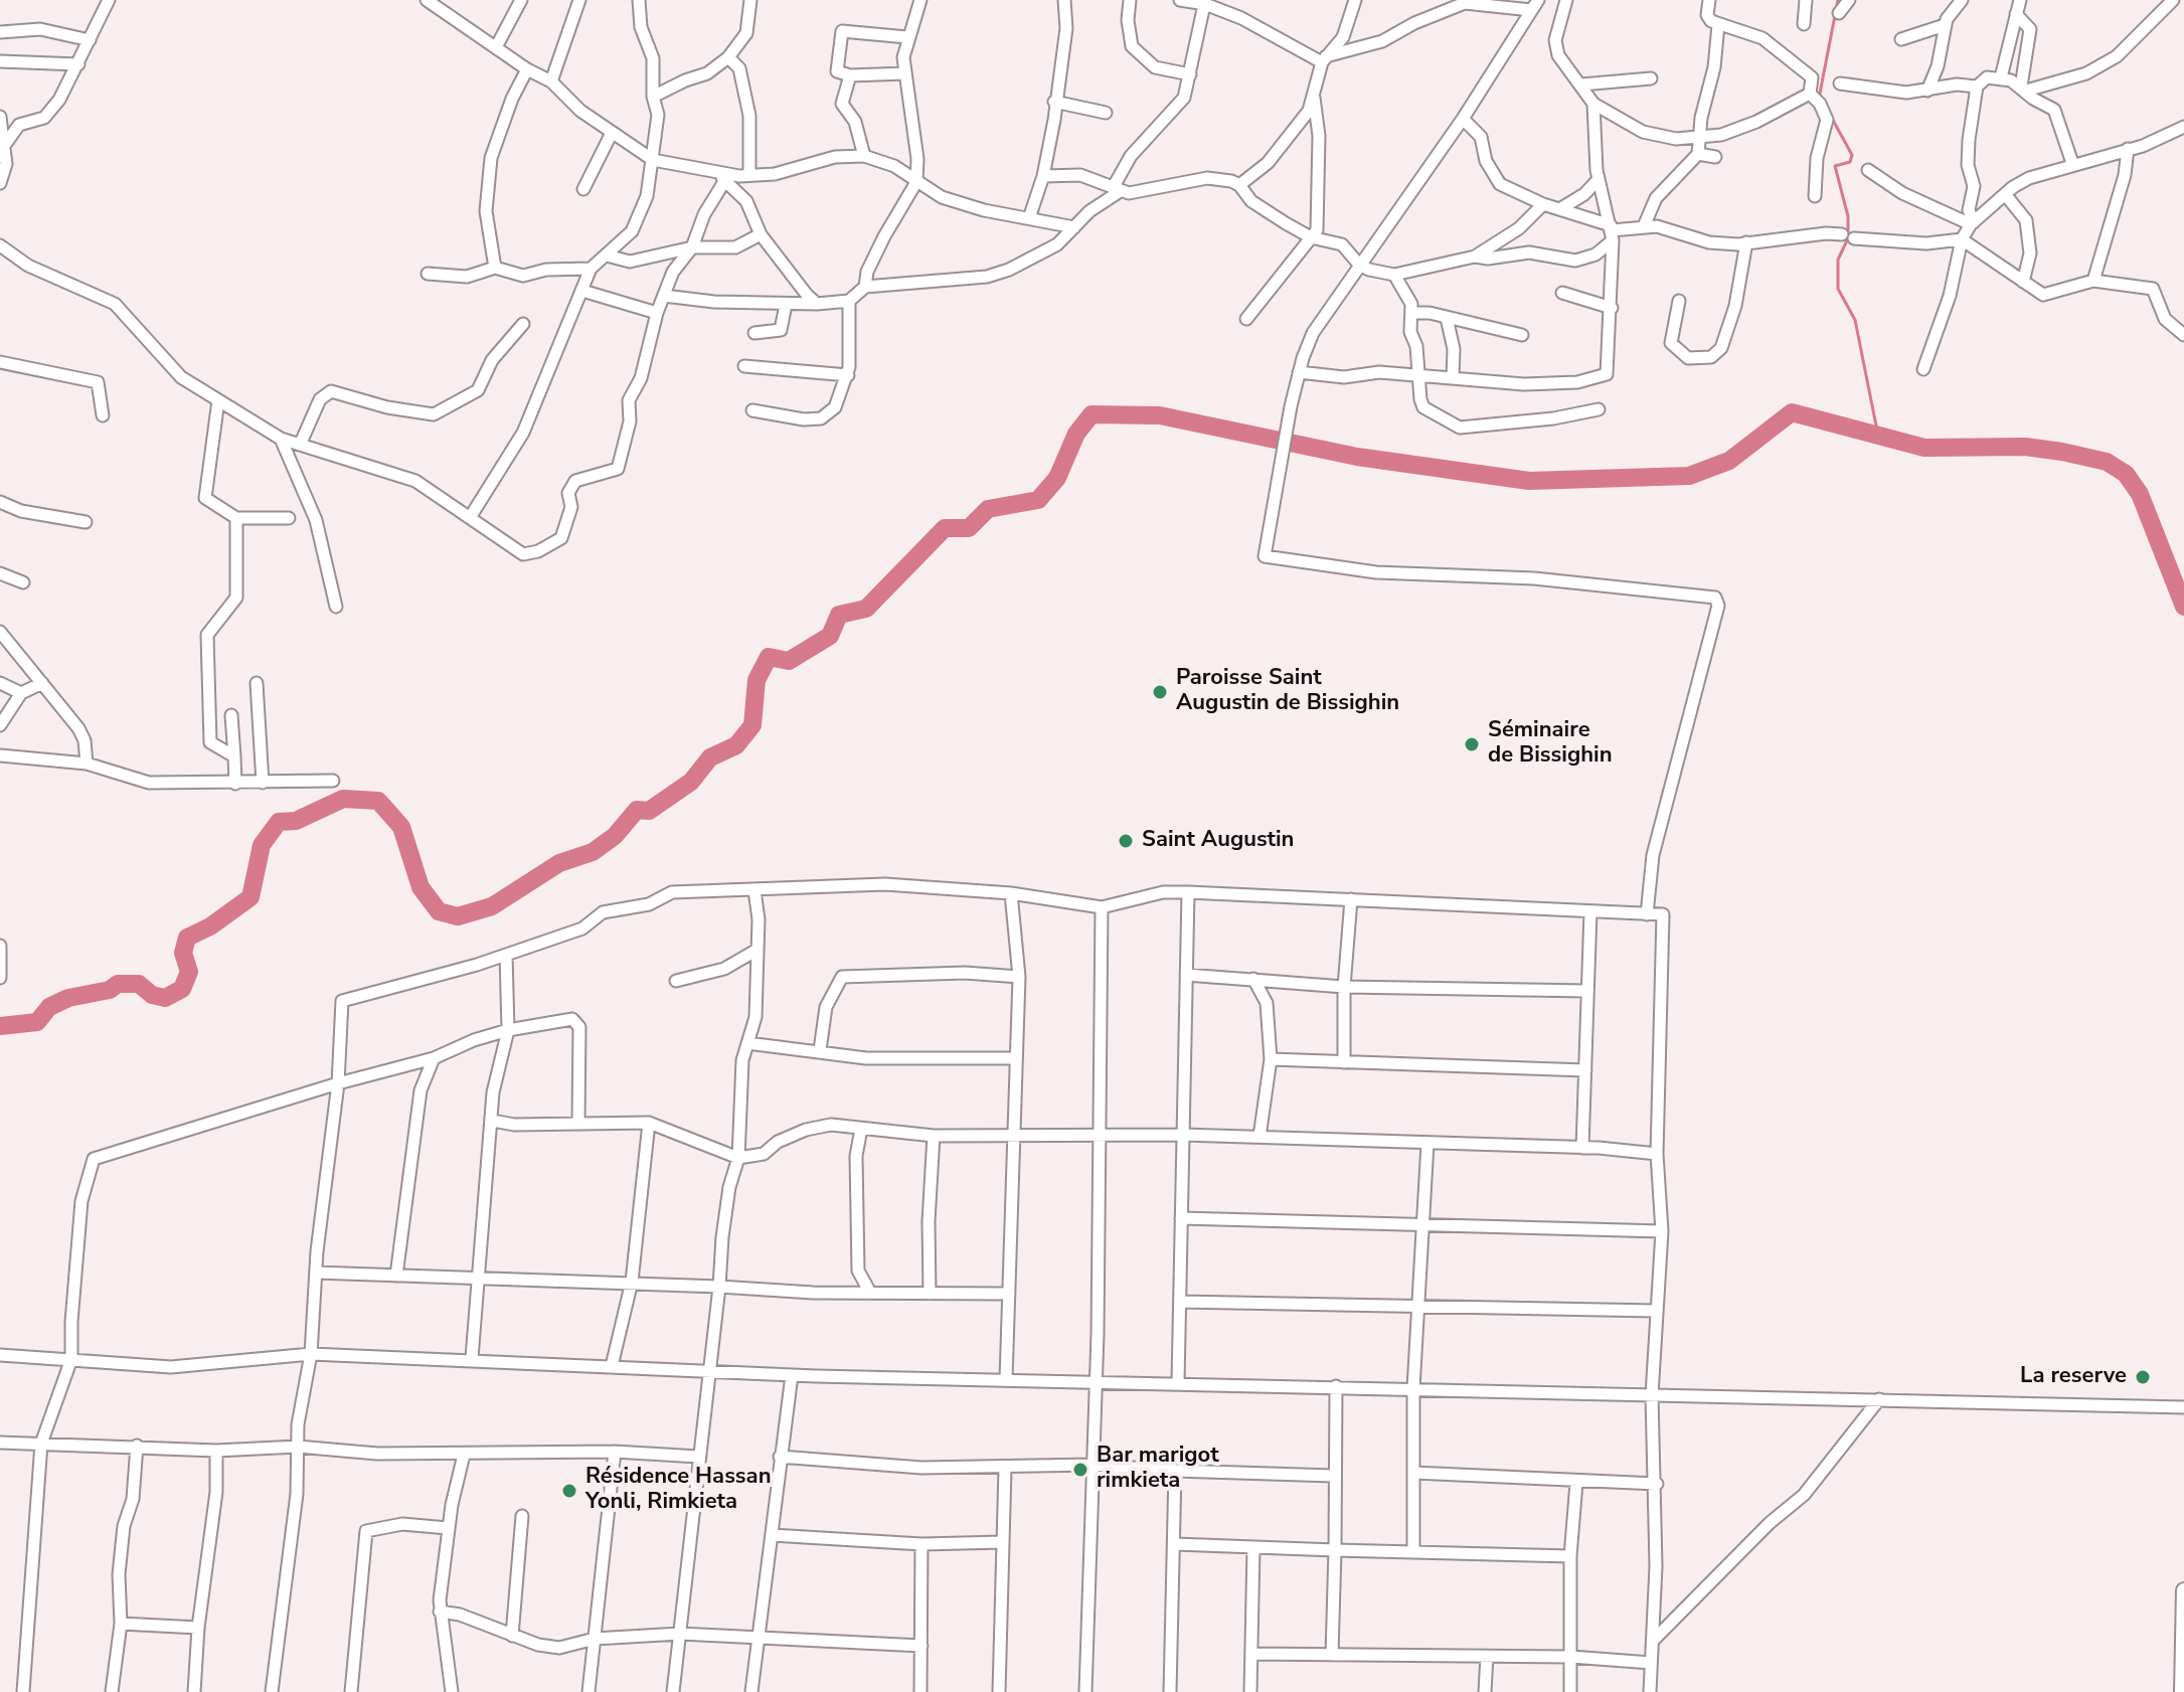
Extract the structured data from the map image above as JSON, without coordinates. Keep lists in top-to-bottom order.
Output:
{
  "places": [
    "Paroisse Saint Augustin de Bissighin",
    "Séminaire de Bissighin",
    "Saint Augustin",
    "La reserve",
    "Bar marigot rimkieta",
    "Résidence Hassan Yonli, Rimkieta"
  ]
}
